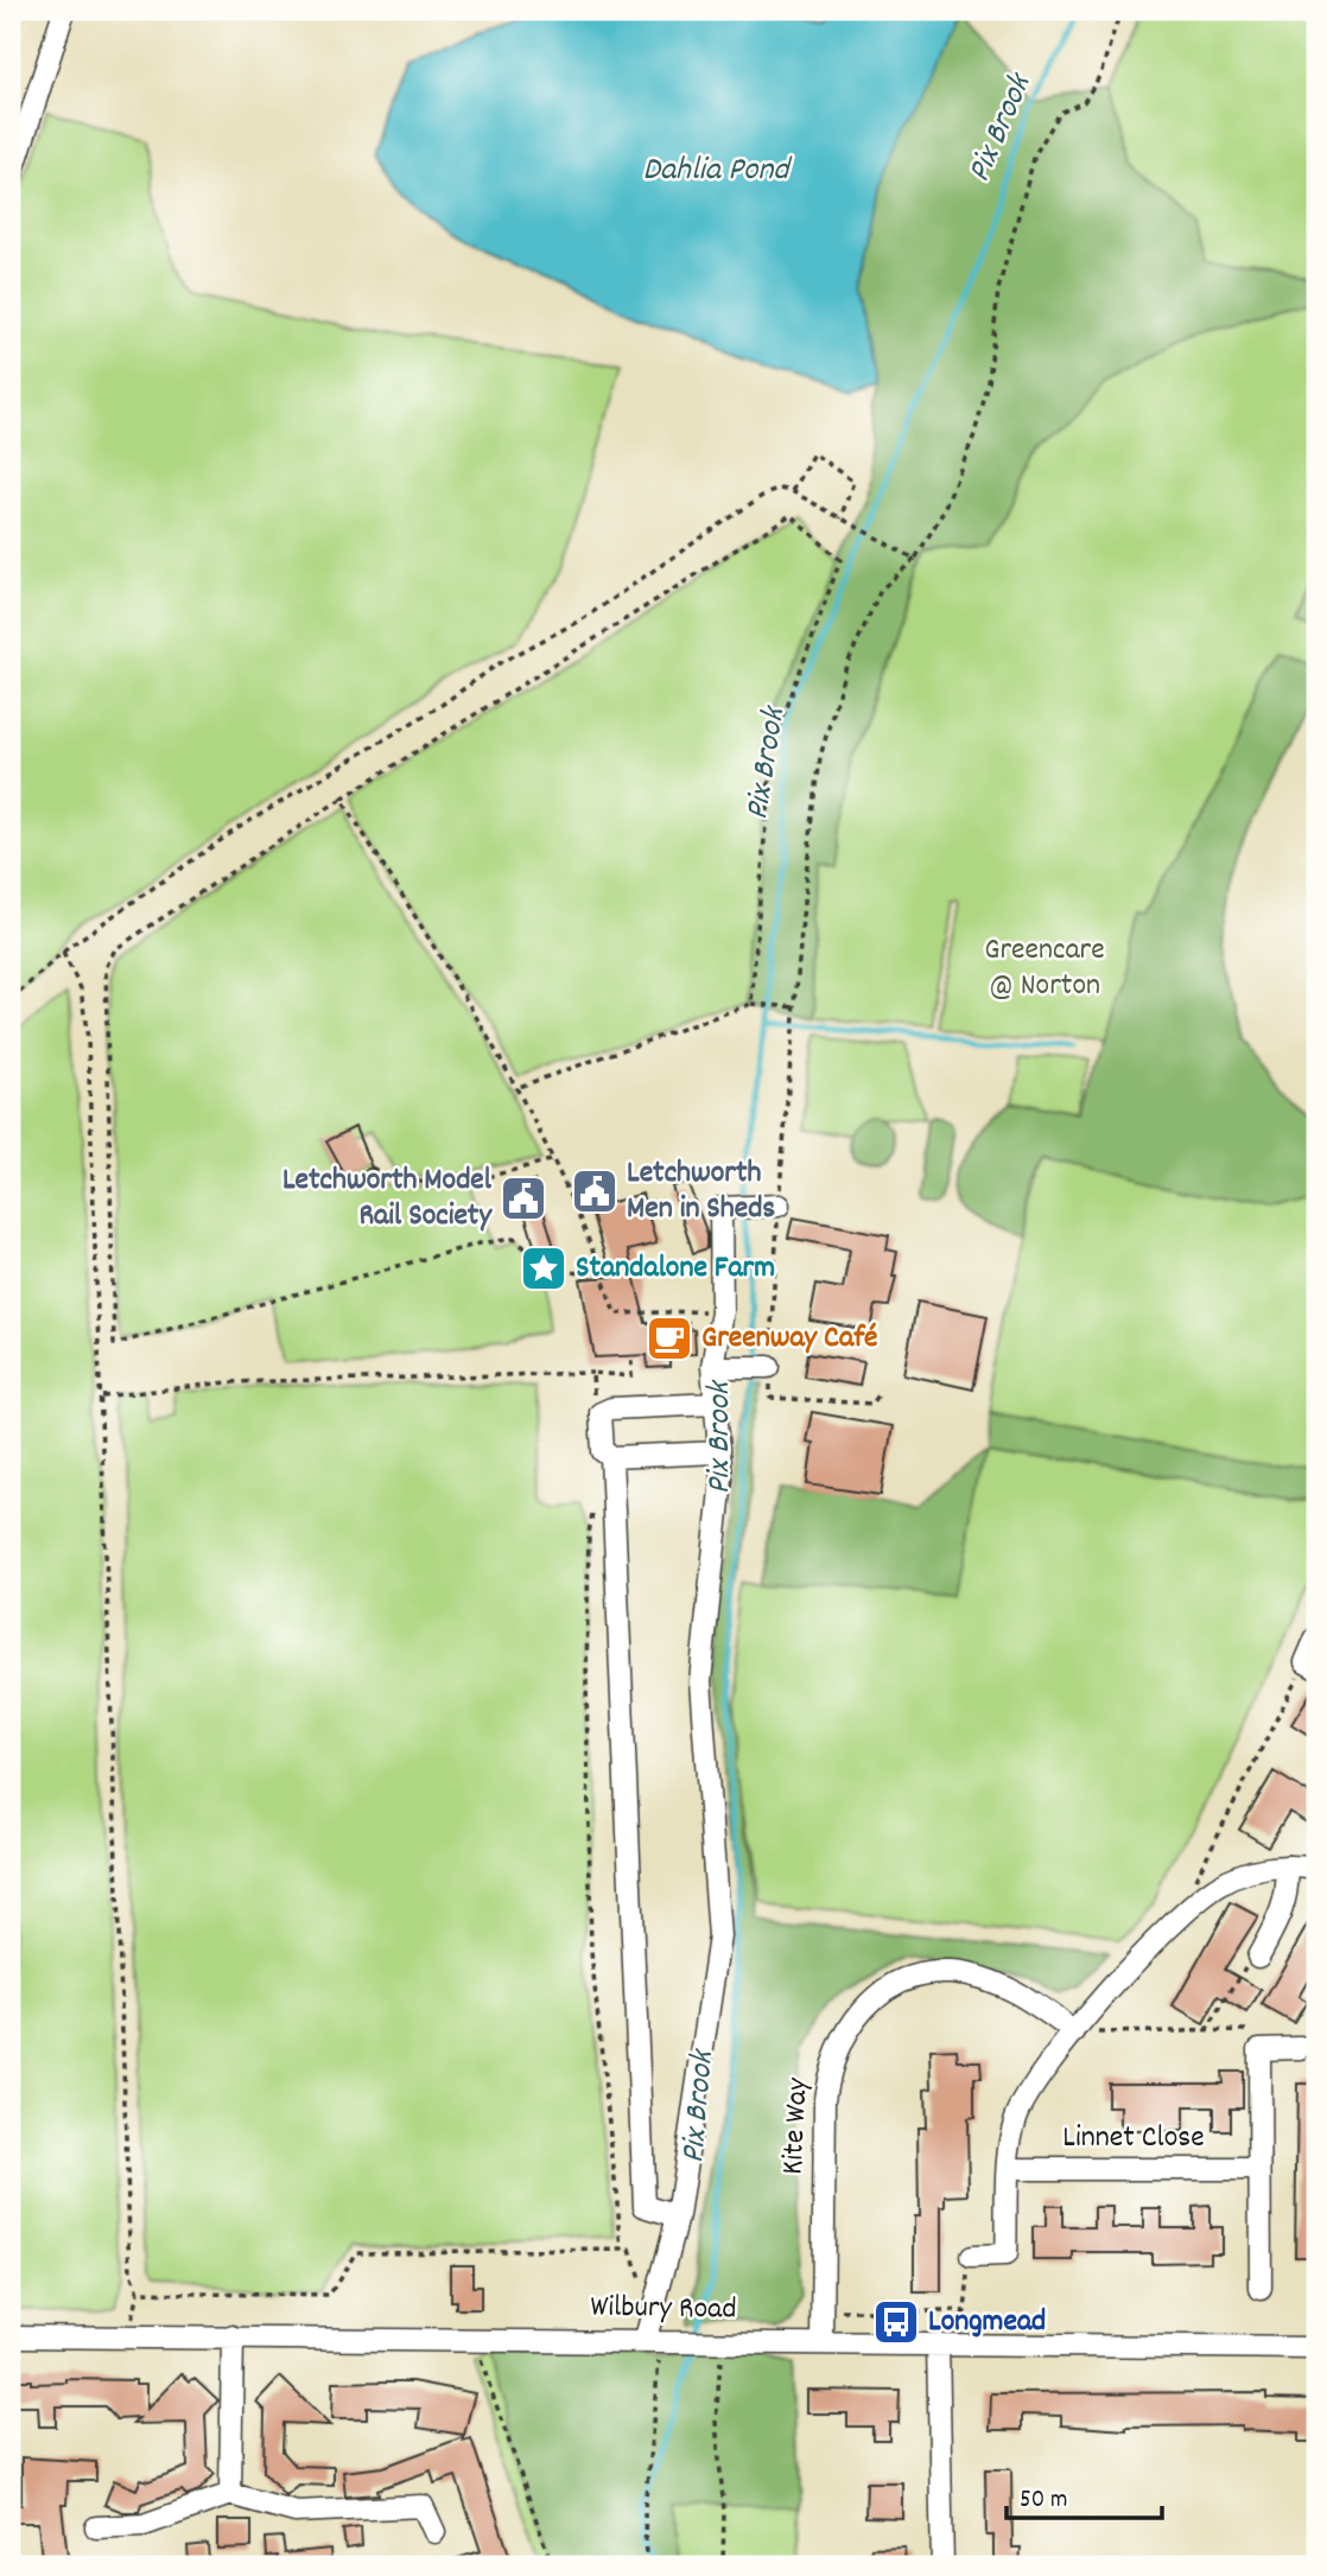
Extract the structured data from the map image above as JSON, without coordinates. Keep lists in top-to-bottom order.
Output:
{
  "streets": {
    "street": ["Kite Way", "Linnet Close", "Wilbury Road"]
  },
  "crossings": [
    ["Kite Way", "Wilbury Road"]
  ],
  "water": ["Pix Brook", "Dahlia Pond"],
  "parks": ["Greencare @ Norton"],
  "places": {
    "public building": ["Letchworth Men in Sheds", "Letchworth Model Rail Society"],
    "place": ["Standalone Farm"],
    "cafe": ["Greenway Café"],
    "bus stop": ["Longmead"]
  },
  "scale_bar": "50 m"
}
